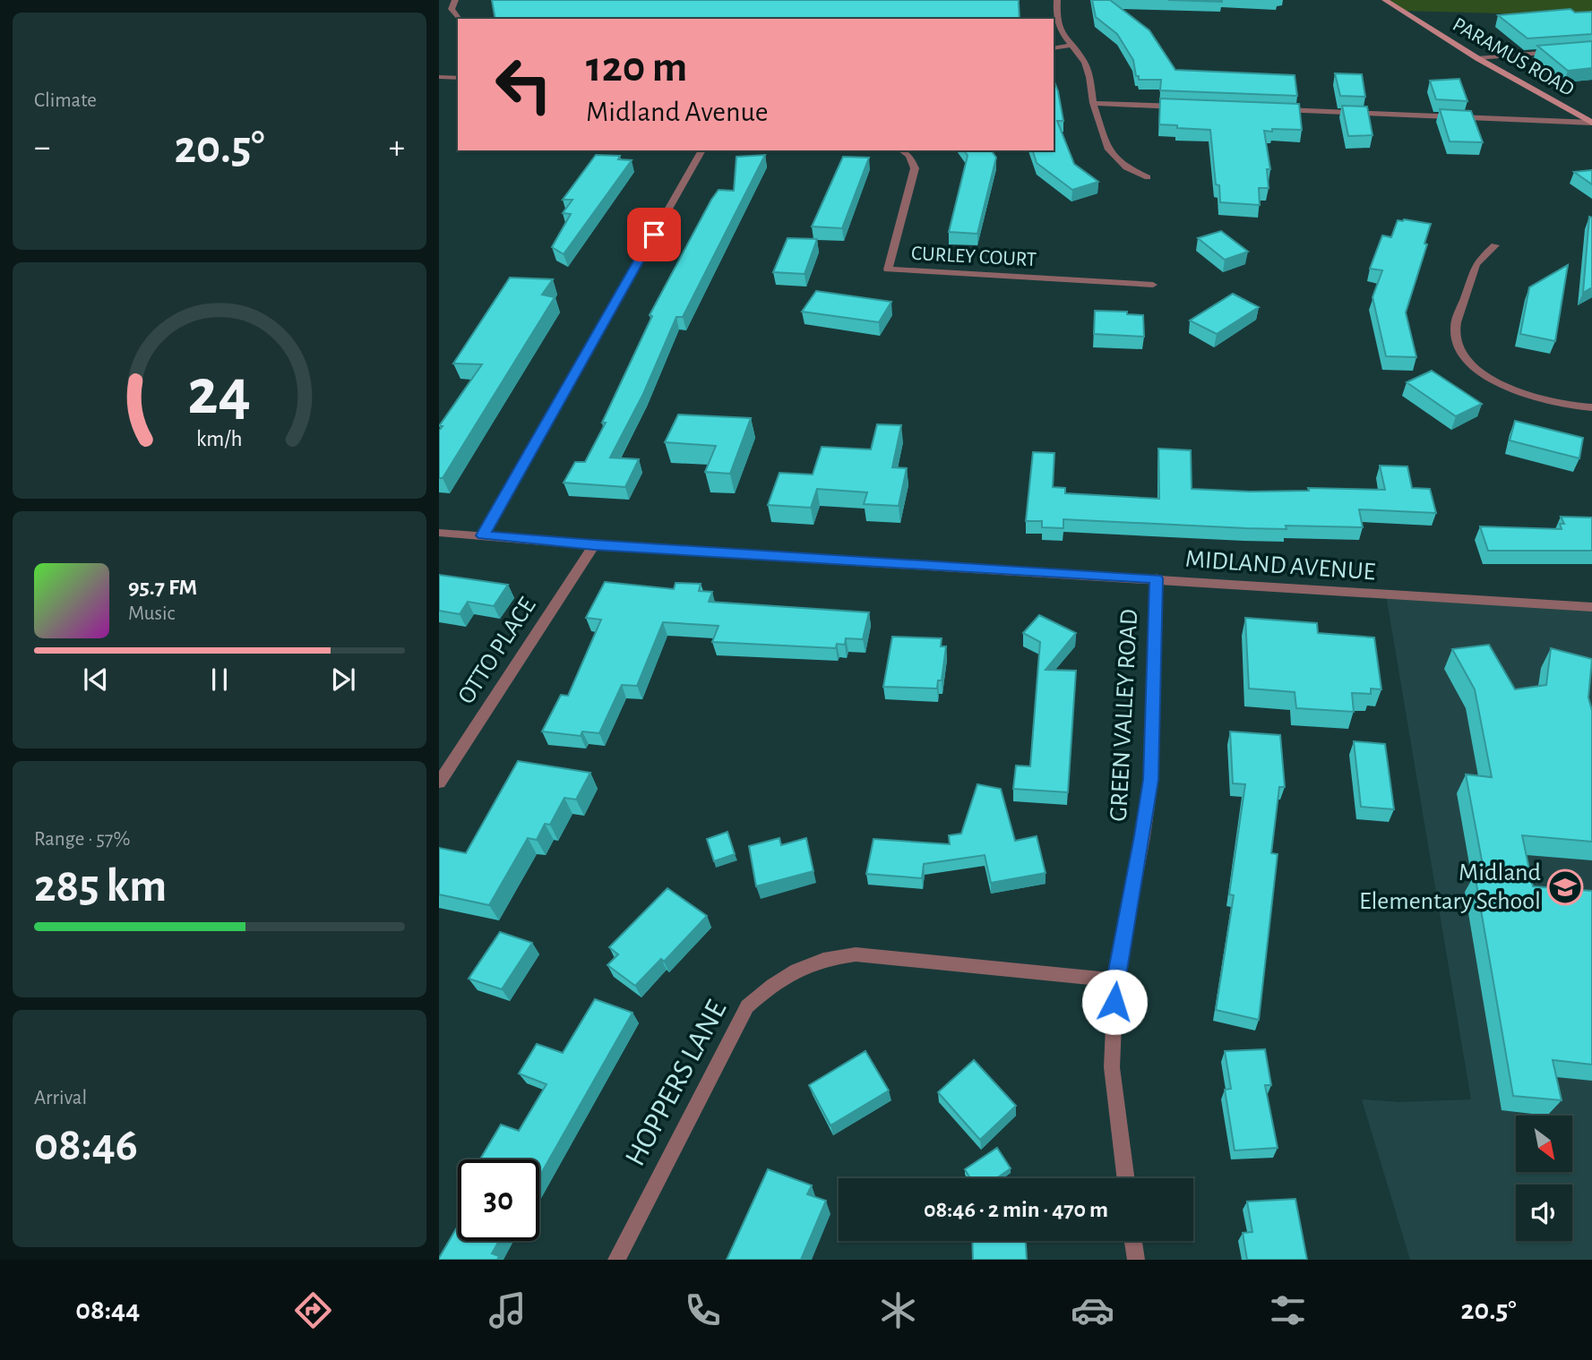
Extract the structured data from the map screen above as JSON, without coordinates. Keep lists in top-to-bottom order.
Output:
{
  "streets": {
    "main road": ["PARAMUS ROAD"],
    "street": [
      "CURLEY COURT",
      "MIDLAND AVENUE",
      "OTTO PLACE",
      "GREEN VALLEY ROAD",
      "HOPPERS LANE"
    ]
  },
  "crossings": [
    ["MIDLAND AVENUE", "OTTO PLACE"],
    ["MIDLAND AVENUE", "GREEN VALLEY ROAD"],
    ["GREEN VALLEY ROAD", "HOPPERS LANE"]
  ],
  "places": {
    "school or university": ["Midland Elementary School"]
  },
  "north": "bottom right",
  "page": {
    "tile": [
      "Climate",
      ["Range · 57%", "285 km"],
      ["Arrival", "08:46"]
    ],
    "turn": ["120 m", "Midland Avenue"],
    "heat": ["−", "20.5°", "+"],
    "song": ["95.7 FM", "Music"],
    "limit": "30",
    "trip": "08:46 · 2 min · 470 m",
    "tabs": ["08:44", "20.5°"],
    "gauge": ["24", "km/h"]
  }
}
